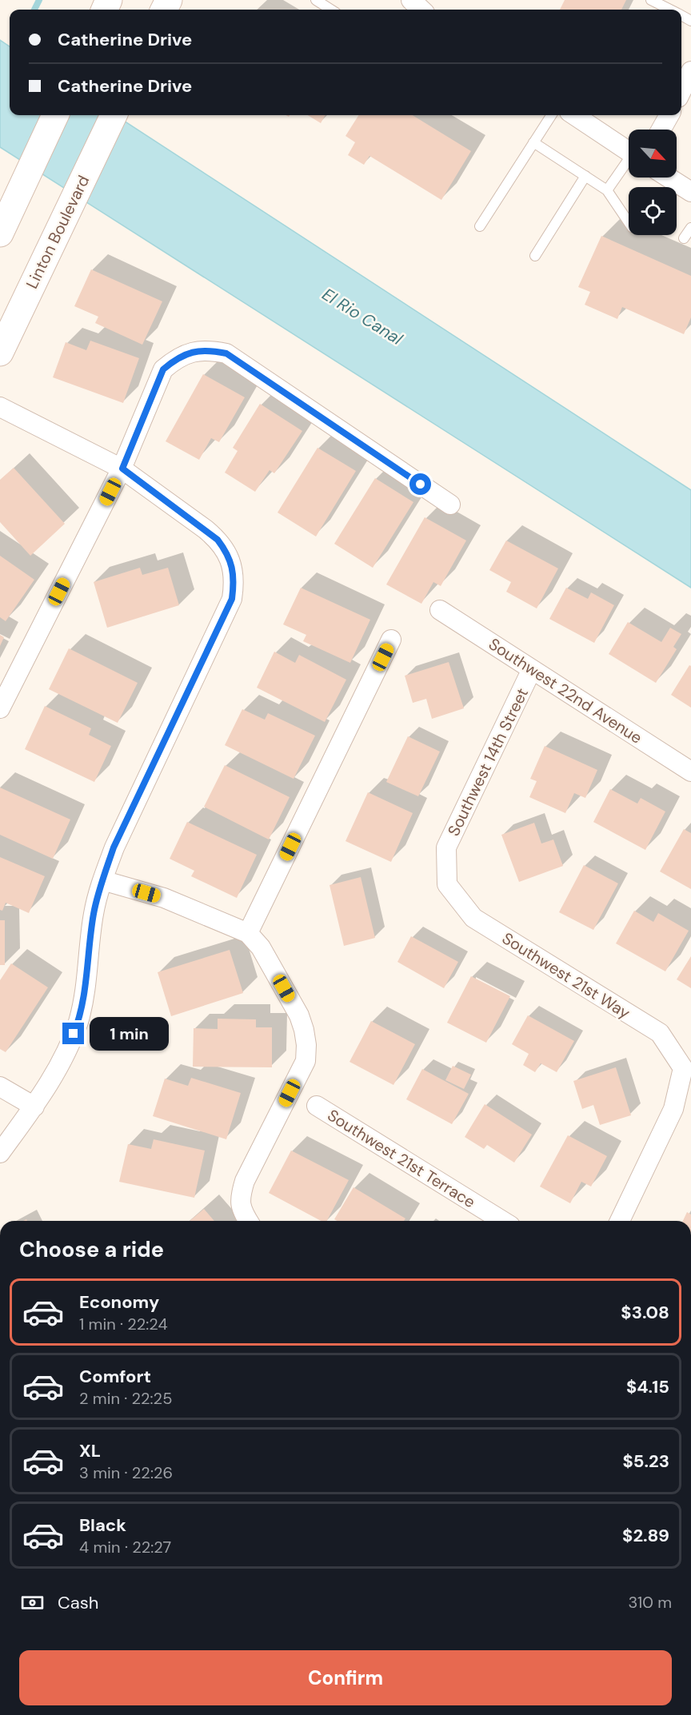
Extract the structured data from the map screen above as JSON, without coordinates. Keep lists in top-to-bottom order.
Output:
{
  "streets": {
    "main road": ["Linton Boulevard"],
    "street": [
      "Southwest 22nd Avenue",
      "Southwest 14th Street",
      "Southwest 21st Way",
      "Southwest 21st Terrace"
    ]
  },
  "crossings": [
    ["Southwest 22nd Avenue", "Southwest 14th Street"],
    ["Southwest 14th Street", "Southwest 21st Way"]
  ],
  "water": ["El Rio Canal"],
  "north": "bottom right",
  "page": {
    "banner": ["Catherine Drive", "Catherine Drive"],
    "bubble": "1 min",
    "heading": "Choose a ride",
    "list": [
      {
        "name": "Economy",
        "note": "1 min · 22:24",
        "value": "$3.08"
      },
      {
        "name": "Comfort",
        "note": "2 min · 22:25",
        "value": "$4.15"
      },
      {
        "name": "XL",
        "note": "3 min · 22:26",
        "value": "$5.23"
      },
      {
        "name": "Black",
        "note": "4 min · 22:27",
        "value": "$2.89"
      }
    ],
    "pay": ["Cash", "310 m"],
    "buttons": "Confirm"
  }
}
